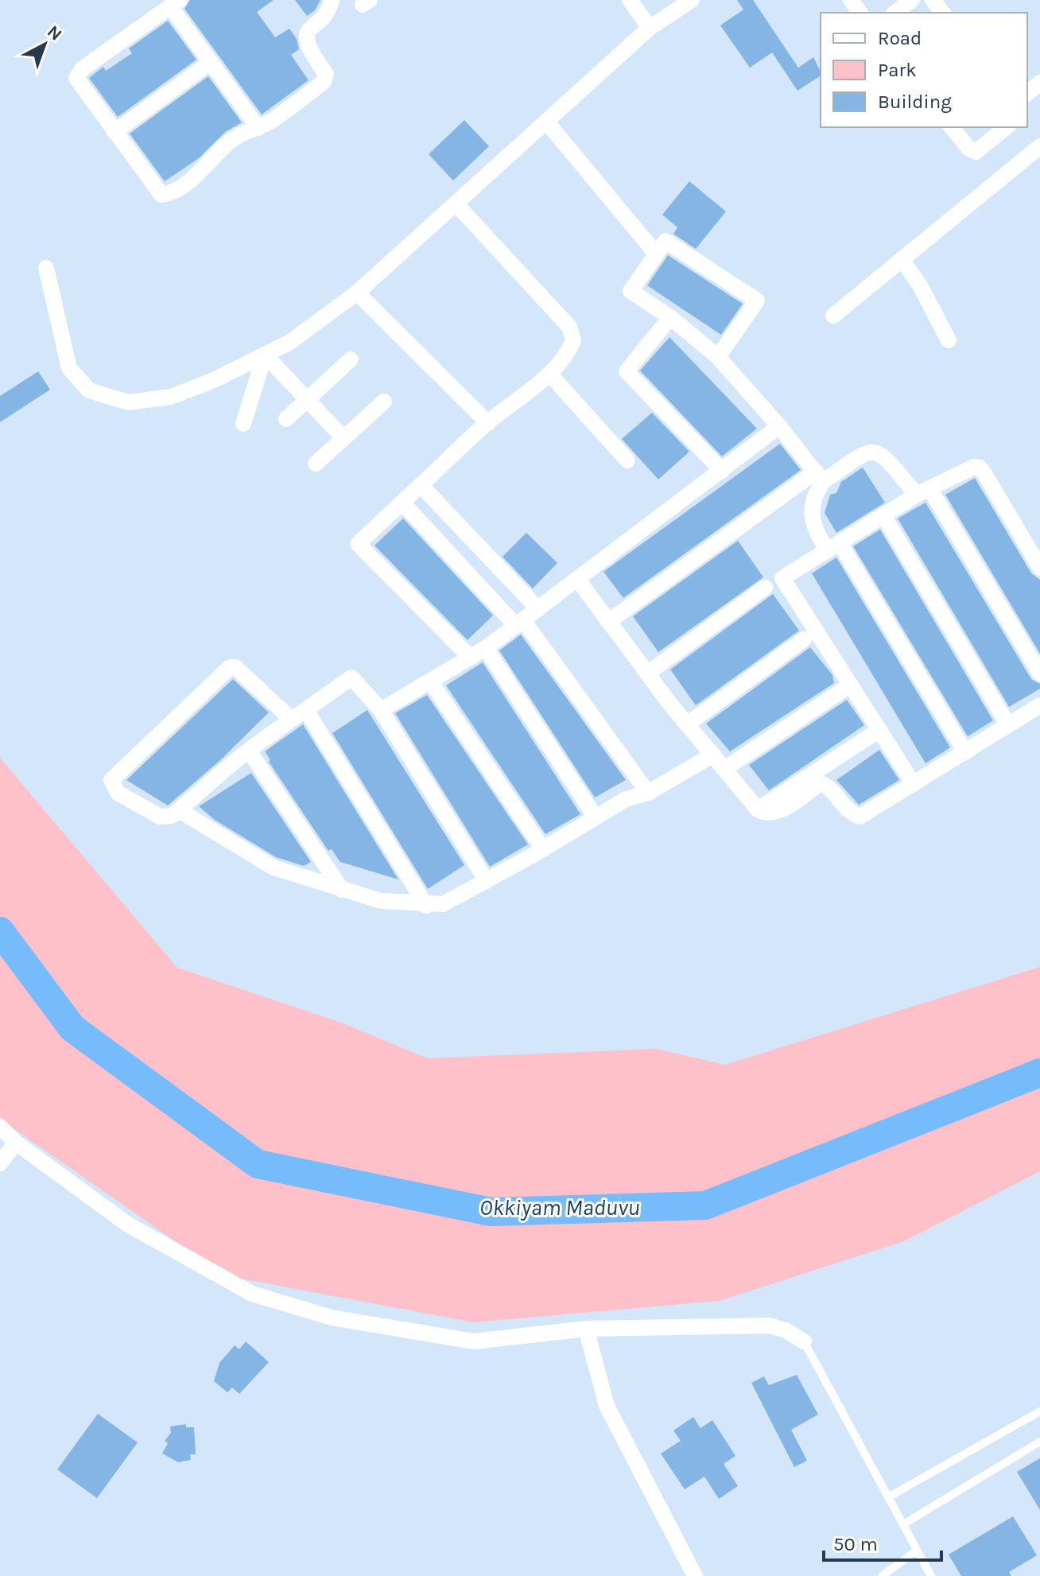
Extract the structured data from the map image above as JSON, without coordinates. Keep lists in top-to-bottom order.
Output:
{
  "water": ["Okkiyam Maduvu"],
  "legend": ["Road", "Park", "Building"],
  "scale_bar": "50 m",
  "north": "top right"
}
